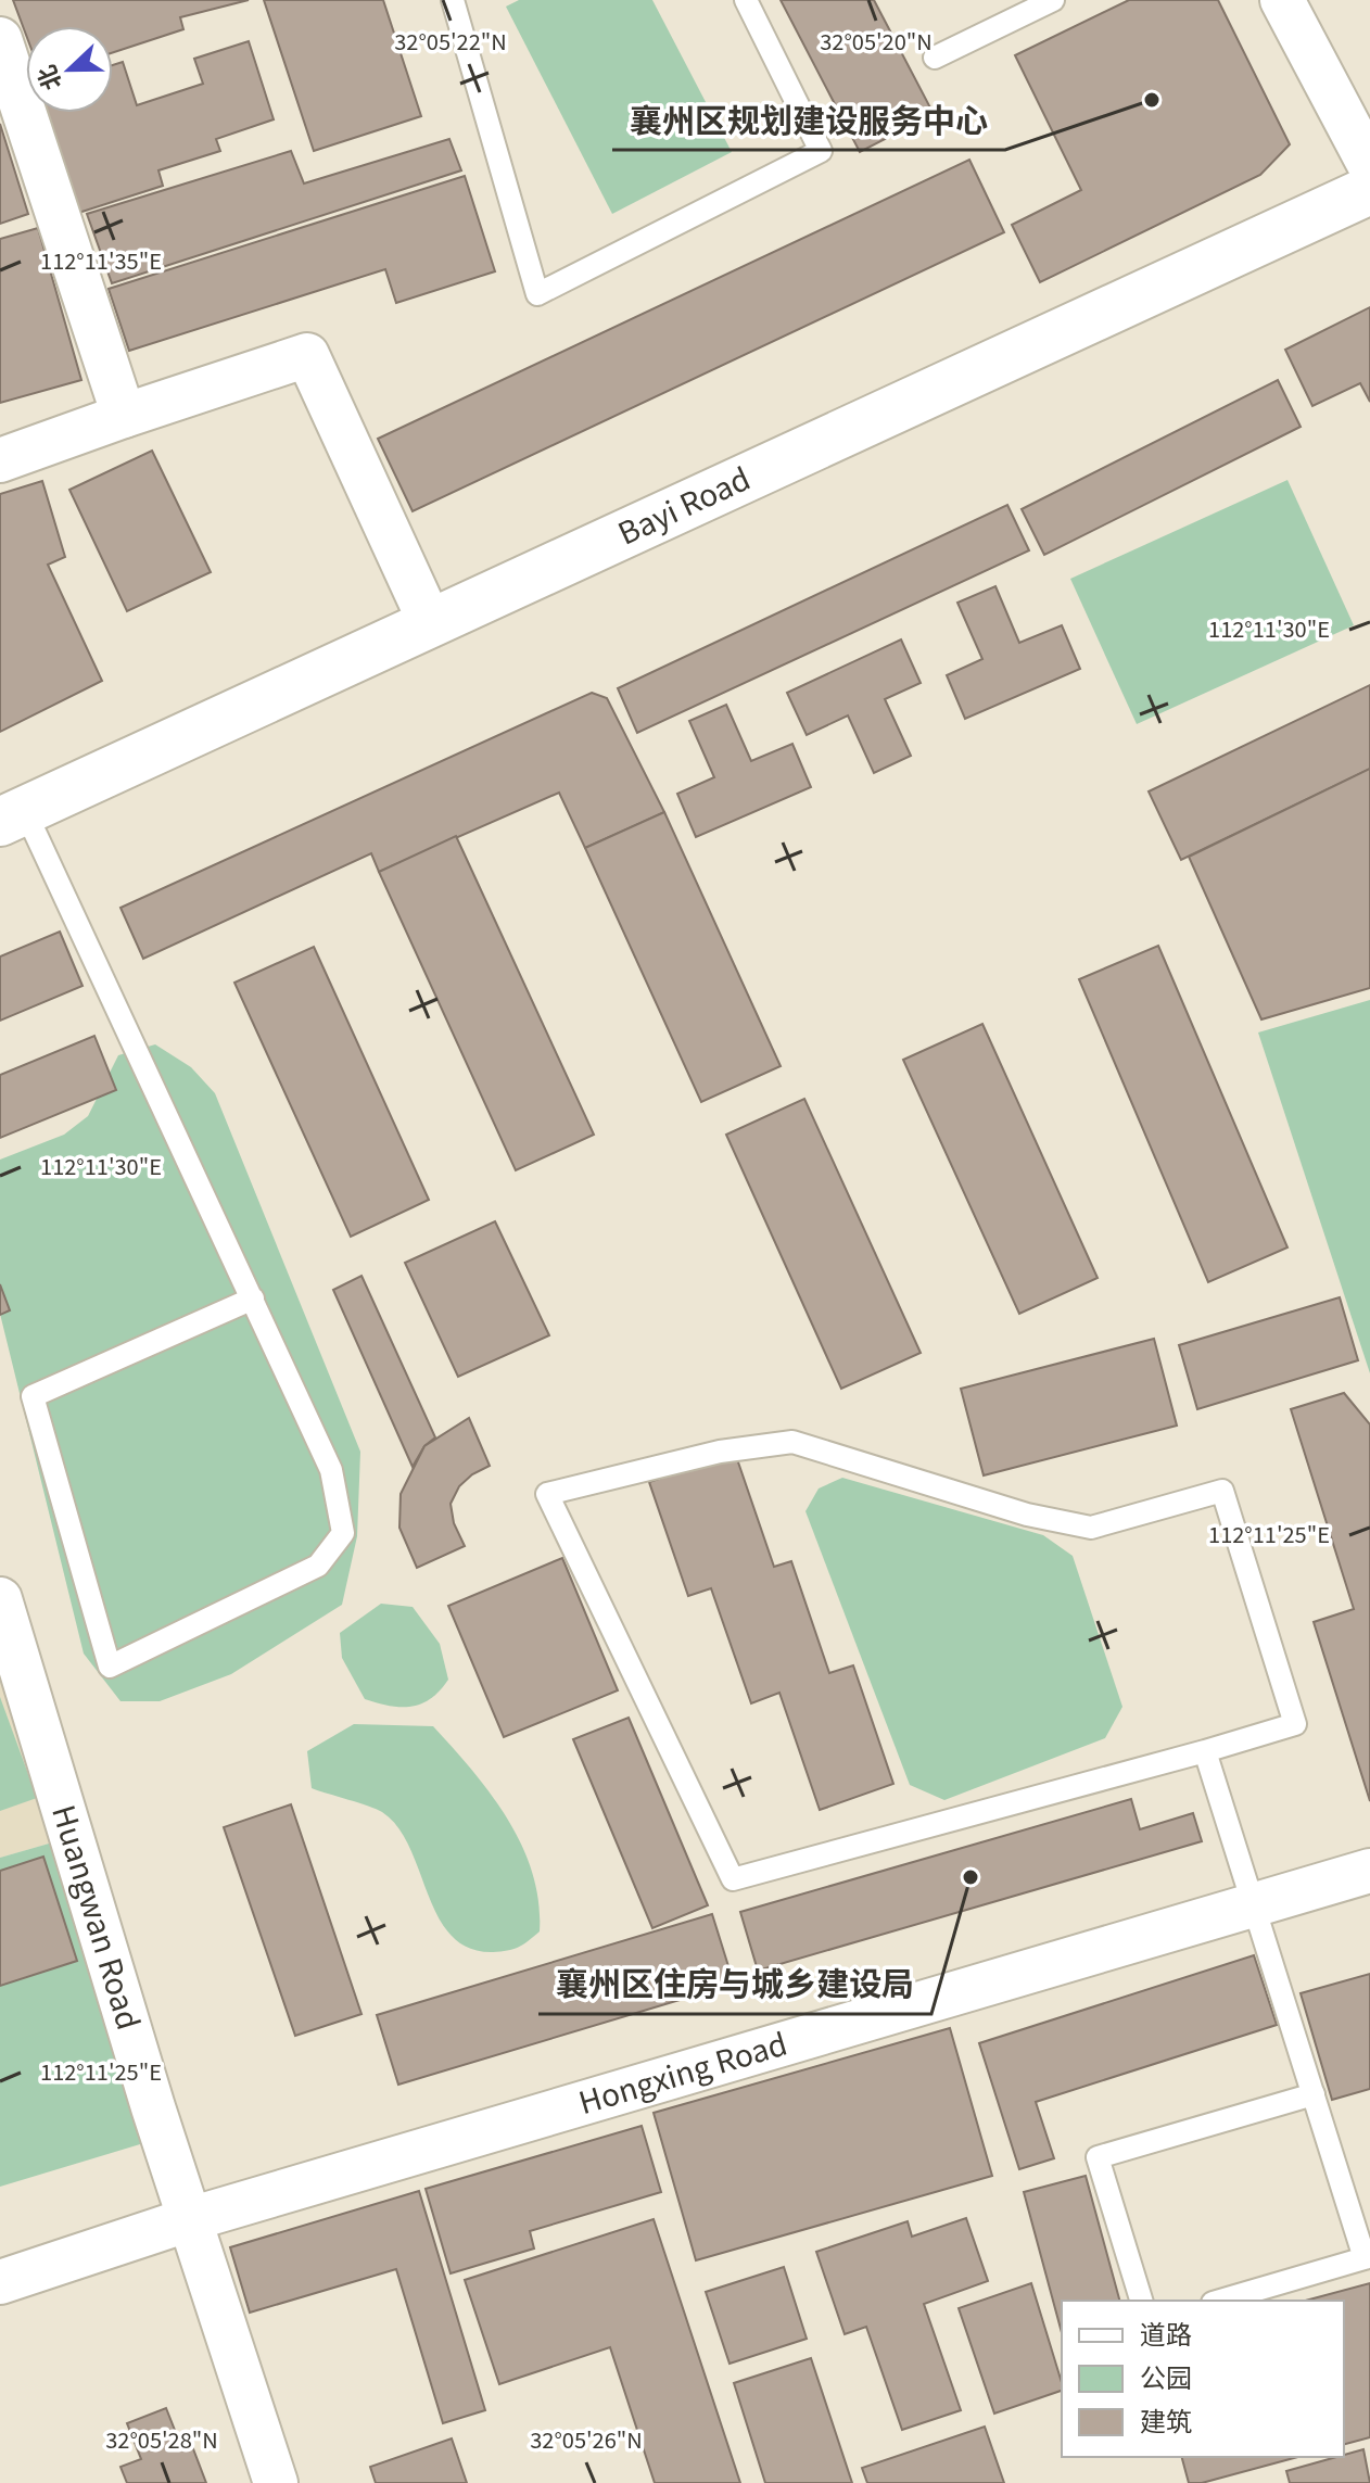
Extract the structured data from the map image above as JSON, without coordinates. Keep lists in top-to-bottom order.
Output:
{
  "streets": {
    "street": ["Bayi Road", "Huangwan Road", "Hongxing Road"]
  },
  "crossings": [
    ["Huangwan Road", "Hongxing Road"]
  ],
  "places": ["襄州区规划建设服务中心", "襄州区住房与城乡建设局"],
  "legend": ["道路", "公园", "建筑"],
  "north": "left",
  "coordinates": [
    "32°05'22\"N",
    "32°05'20\"N",
    "112°11'35\"E",
    "112°11'30\"E",
    "112°11'25\"E",
    "32°05'28\"N",
    "32°05'26\"N"
  ]
}
